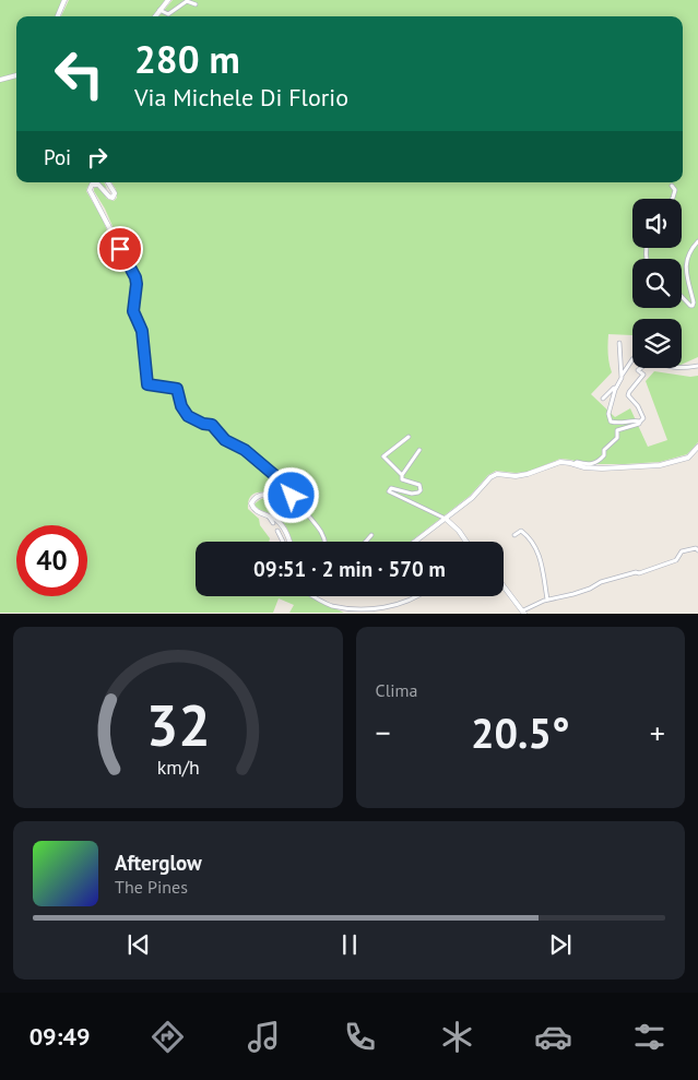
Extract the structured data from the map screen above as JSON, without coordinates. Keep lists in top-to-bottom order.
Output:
{
  "page": {
    "turn": ["280 m", "Via Michele Di Florio"],
    "then": "Poi",
    "limit": "40",
    "trip": "09:51 · 2 min · 570 m",
    "tile": "Clima",
    "heat": ["−", "20.5°", "+"],
    "song": ["Afterglow", "The Pines"],
    "tabs": "09:49",
    "gauge": ["32", "km/h"]
  }
}
